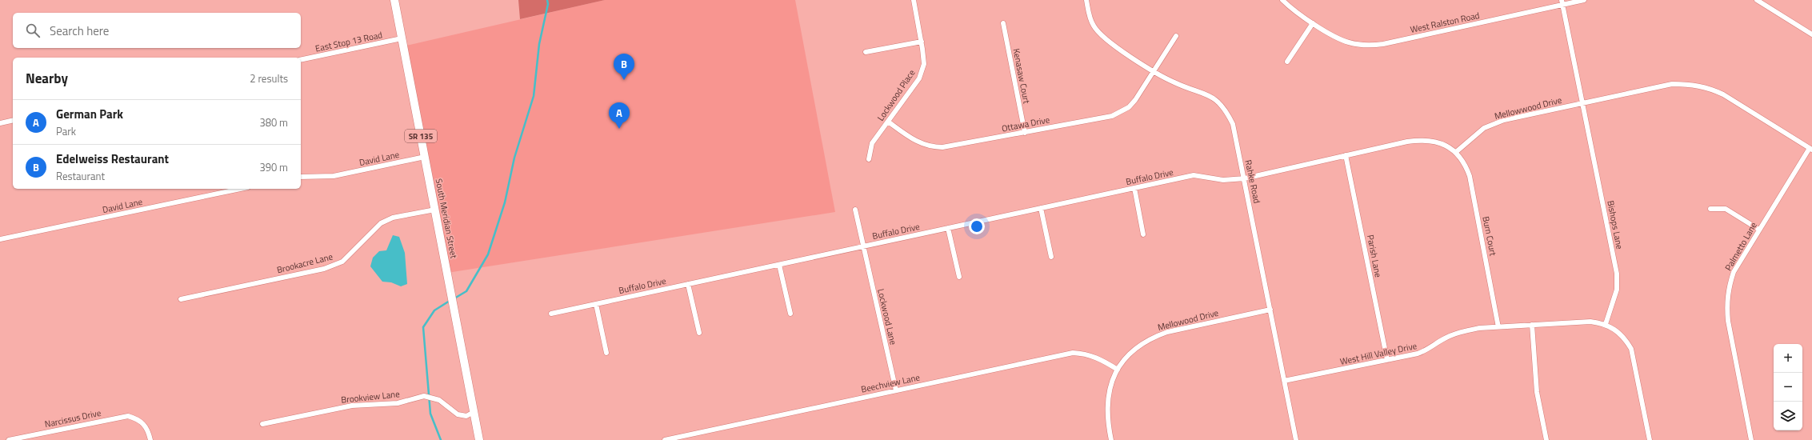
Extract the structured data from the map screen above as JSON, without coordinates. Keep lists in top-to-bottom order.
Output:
{
  "streets": {
    "main road": ["SR 135", "South Meridian Street"],
    "street": [
      "West Ralston Road",
      "East Stop 13 Road",
      "Kenasaw Court",
      "Lockwood Place",
      "Mellowwood Drive",
      "Ottawa Drive",
      "David Lane",
      "Buffalo Drive",
      "Rahke Road",
      "Bishops Lane",
      "Burn Court",
      "Palmetto Lane",
      "Parish Lane",
      "Brookacre Lane",
      "Lockwood Lane",
      "Mellowood Drive",
      "West Hill Valley Drive",
      "Beechview Lane",
      "Brookview Lane",
      "Narcissus Drive"
    ]
  },
  "crossings": [
    ["West Ralston Road", "Bishops Lane"],
    ["East Stop 13 Road", "South Meridian Street"],
    ["Kenasaw Court", "Ottawa Drive"],
    ["Lockwood Place", "Ottawa Drive"],
    ["Mellowwood Drive", "Bishops Lane"],
    ["Mellowwood Drive", "Burn Court"],
    ["Mellowwood Drive", "Palmetto Lane"],
    ["Ottawa Drive", "Rahke Road"],
    ["David Lane", "South Meridian Street"],
    ["Buffalo Drive", "Rahke Road"],
    ["Buffalo Drive", "Lockwood Lane"],
    ["Rahke Road", "Mellowood Drive"],
    ["Rahke Road", "West Hill Valley Drive"],
    ["South Meridian Street", "Brookacre Lane"],
    ["South Meridian Street", "Brookview Lane"],
    ["Bishops Lane", "West Hill Valley Drive"],
    ["Burn Court", "West Hill Valley Drive"],
    ["Parish Lane", "West Hill Valley Drive"],
    ["Lockwood Lane", "Beechview Lane"],
    ["Mellowood Drive", "Beechview Lane"]
  ],
  "page": {
    "search": "Search here",
    "pins": ["B", "A"],
    "heading": ["Nearby", "2 results"],
    "list": [
      {
        "mark": "A",
        "name": "German Park",
        "note": "Park",
        "value": "380 m"
      },
      {
        "mark": "B",
        "name": "Edelweiss Restaurant",
        "note": "Restaurant",
        "value": "390 m"
      }
    ],
    "map_buttons": ["+", "−"]
  }
}
